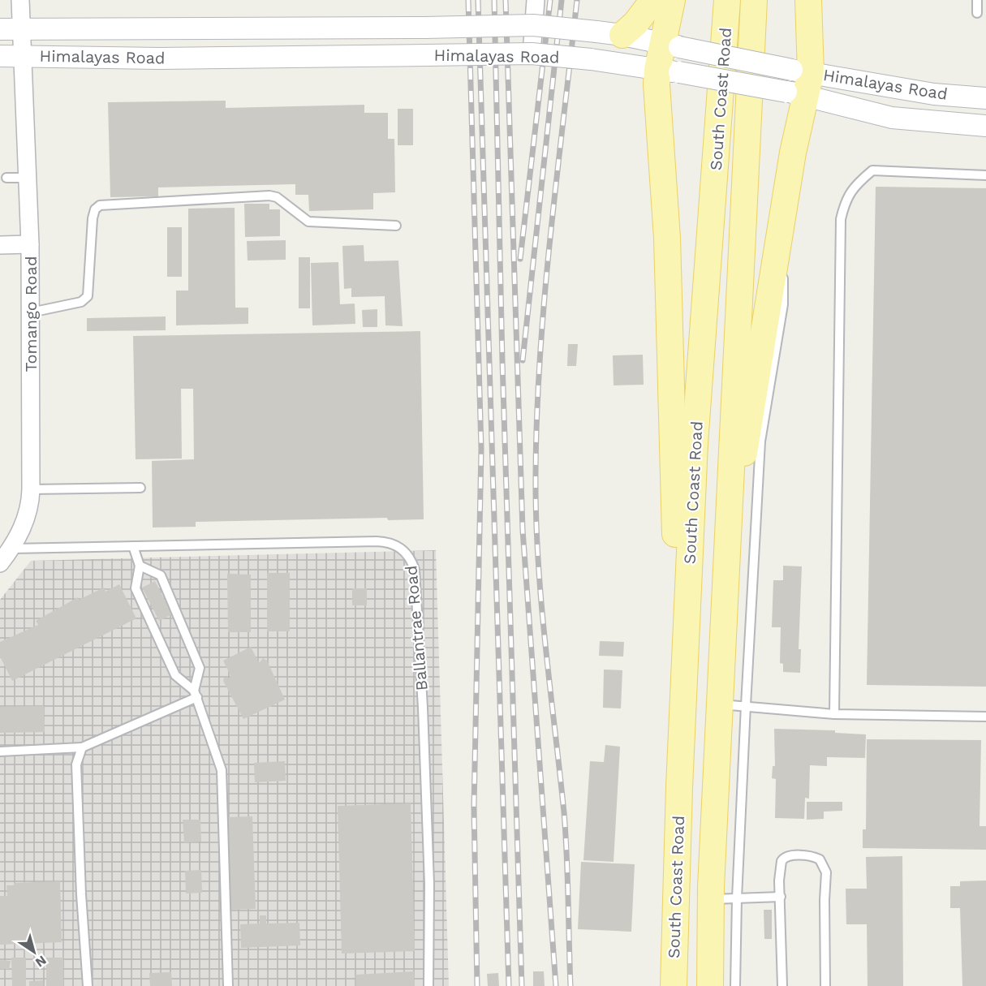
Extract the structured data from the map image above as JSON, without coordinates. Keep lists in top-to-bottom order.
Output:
{
  "streets": {
    "main road": ["South Coast Road"],
    "street": ["Himalayas Road", "Tomango Road"],
    "lane": ["Ballantrae Road"]
  },
  "crossings": [
    ["Himalayas Road", "Tomango Road"],
    ["Tomango Road", "Ballantrae Road"]
  ],
  "north": "bottom right"
}
